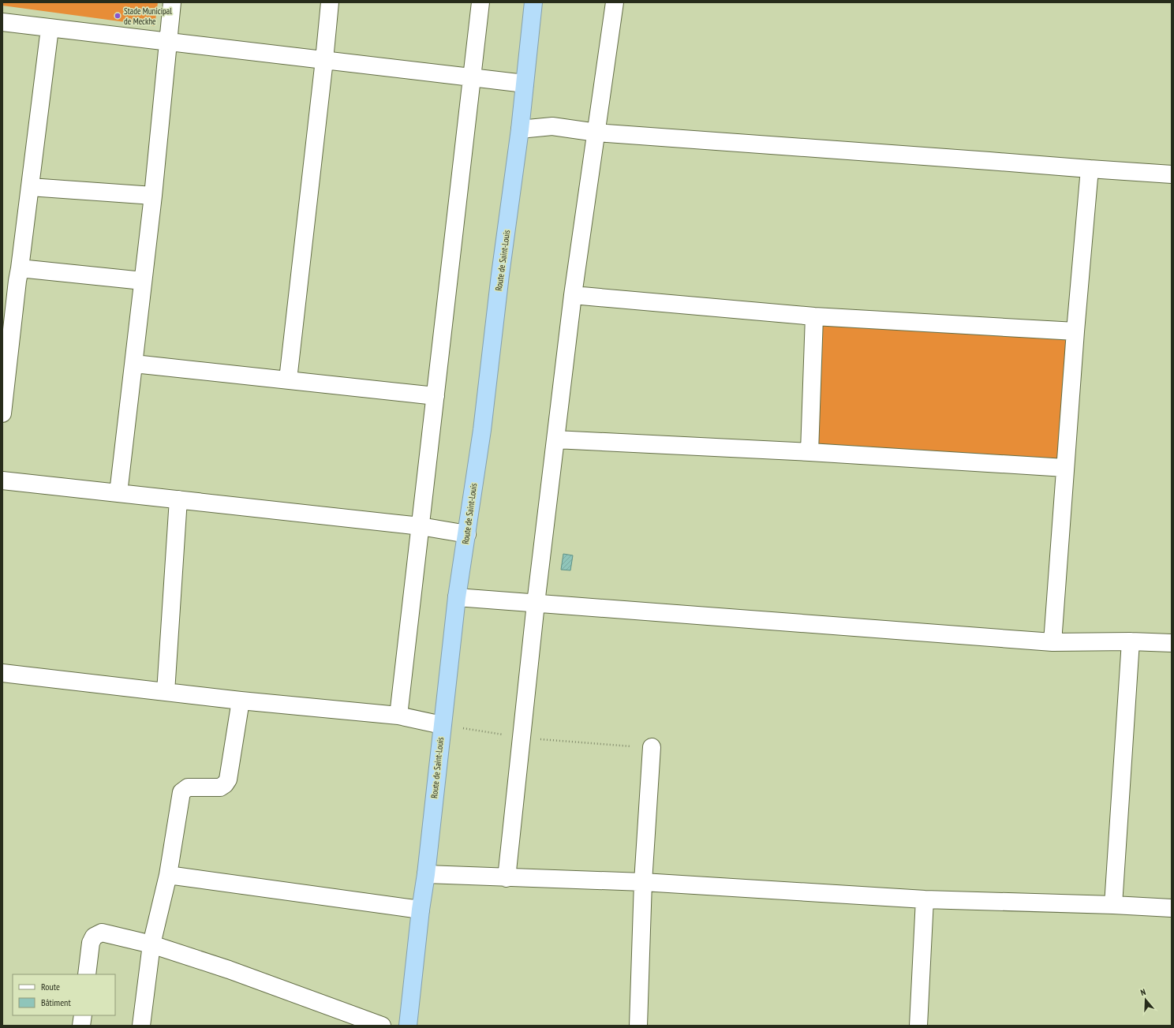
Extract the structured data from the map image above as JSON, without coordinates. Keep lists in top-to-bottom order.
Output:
{
  "streets": {
    "highway": ["Route de Saint-Louis"]
  },
  "places": ["Stade Municipal de Meckhe"],
  "legend": ["Route", "Bâtiment"],
  "north": "top"
}
